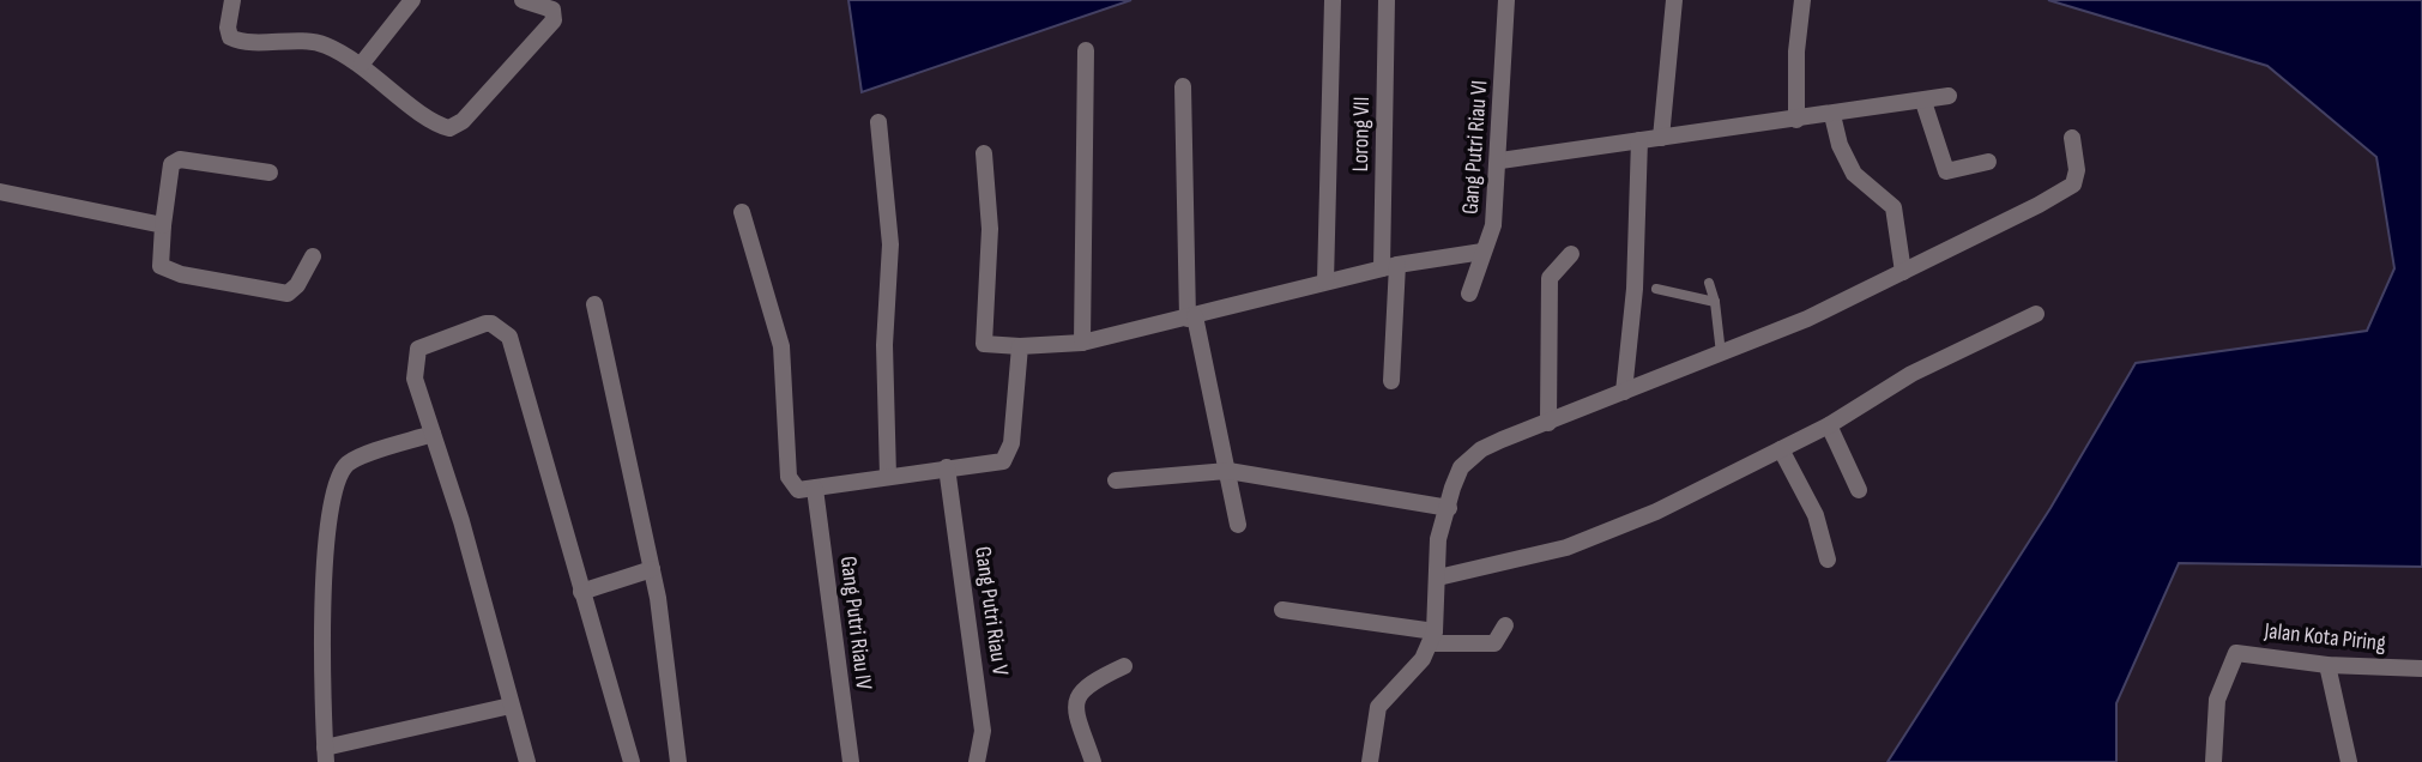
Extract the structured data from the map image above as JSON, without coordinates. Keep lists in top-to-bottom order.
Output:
{
  "streets": {
    "street": [
      "Lorong VII",
      "Gang Putri Riau VI",
      "Gang Putri Riau V",
      "Gang Putri Riau IV",
      "Jalan Kota Piring"
    ]
  }
}
